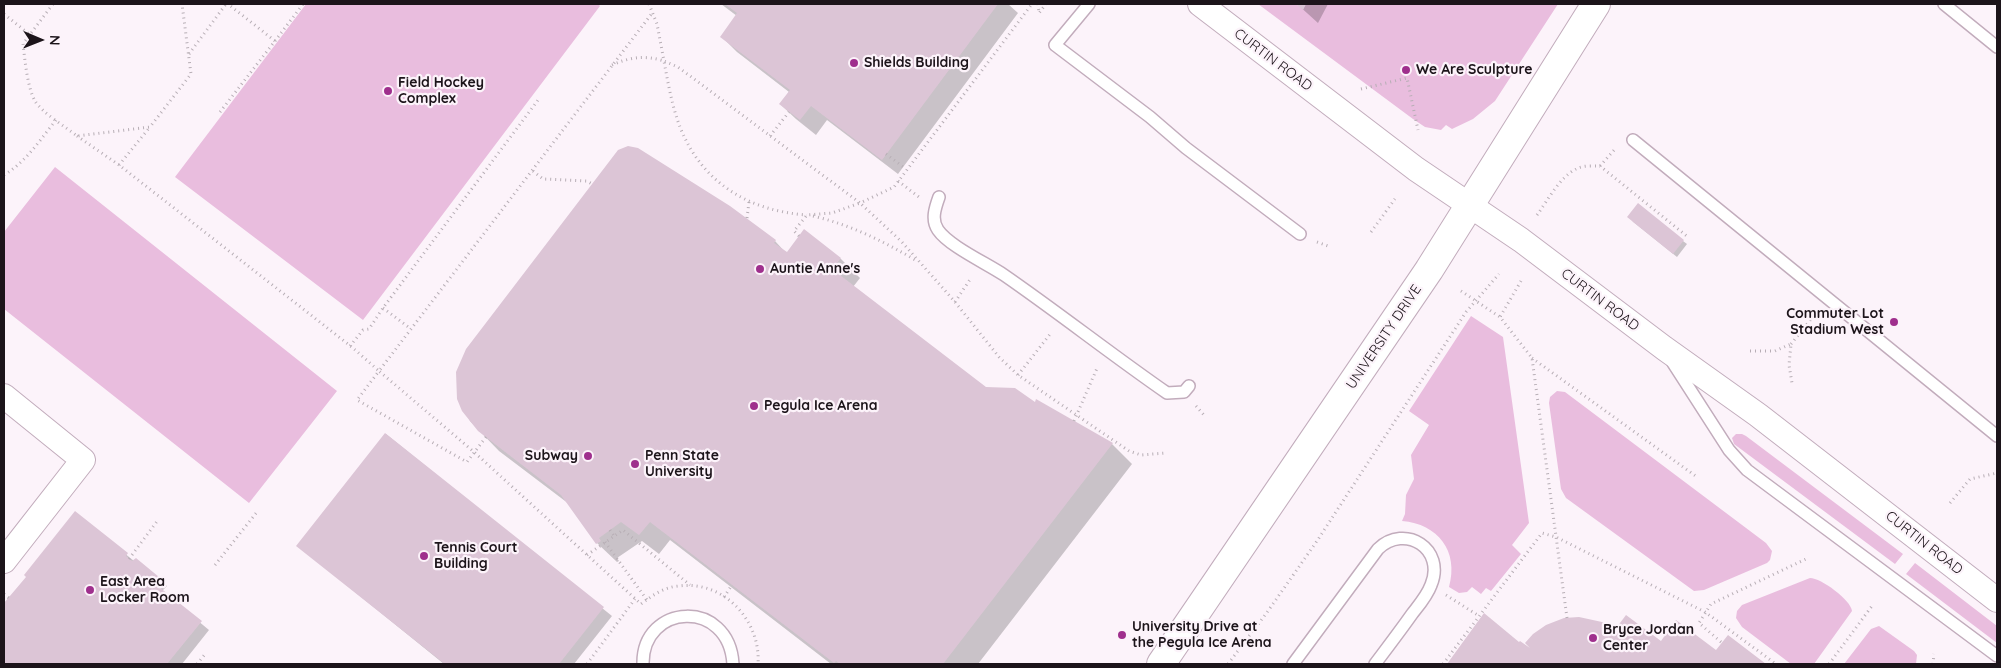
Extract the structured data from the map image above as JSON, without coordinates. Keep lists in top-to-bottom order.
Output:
{
  "streets": {
    "main road": ["UNIVERSITY DRIVE"],
    "street": ["CURTIN ROAD"]
  },
  "crossings": [
    ["CURTIN ROAD", "UNIVERSITY DRIVE"]
  ],
  "places": [
    "Shields Building",
    "We Are Sculpture",
    "Field Hockey Complex",
    "Auntie Anne's",
    "Commuter Lot Stadium West",
    "Pegula Ice Arena",
    "Subway",
    "Penn State University",
    "Tennis Court Building",
    "East Area Locker Room",
    "University Drive at the Pegula Ice Arena",
    "Bryce Jordan Center"
  ],
  "north": "right"
}
